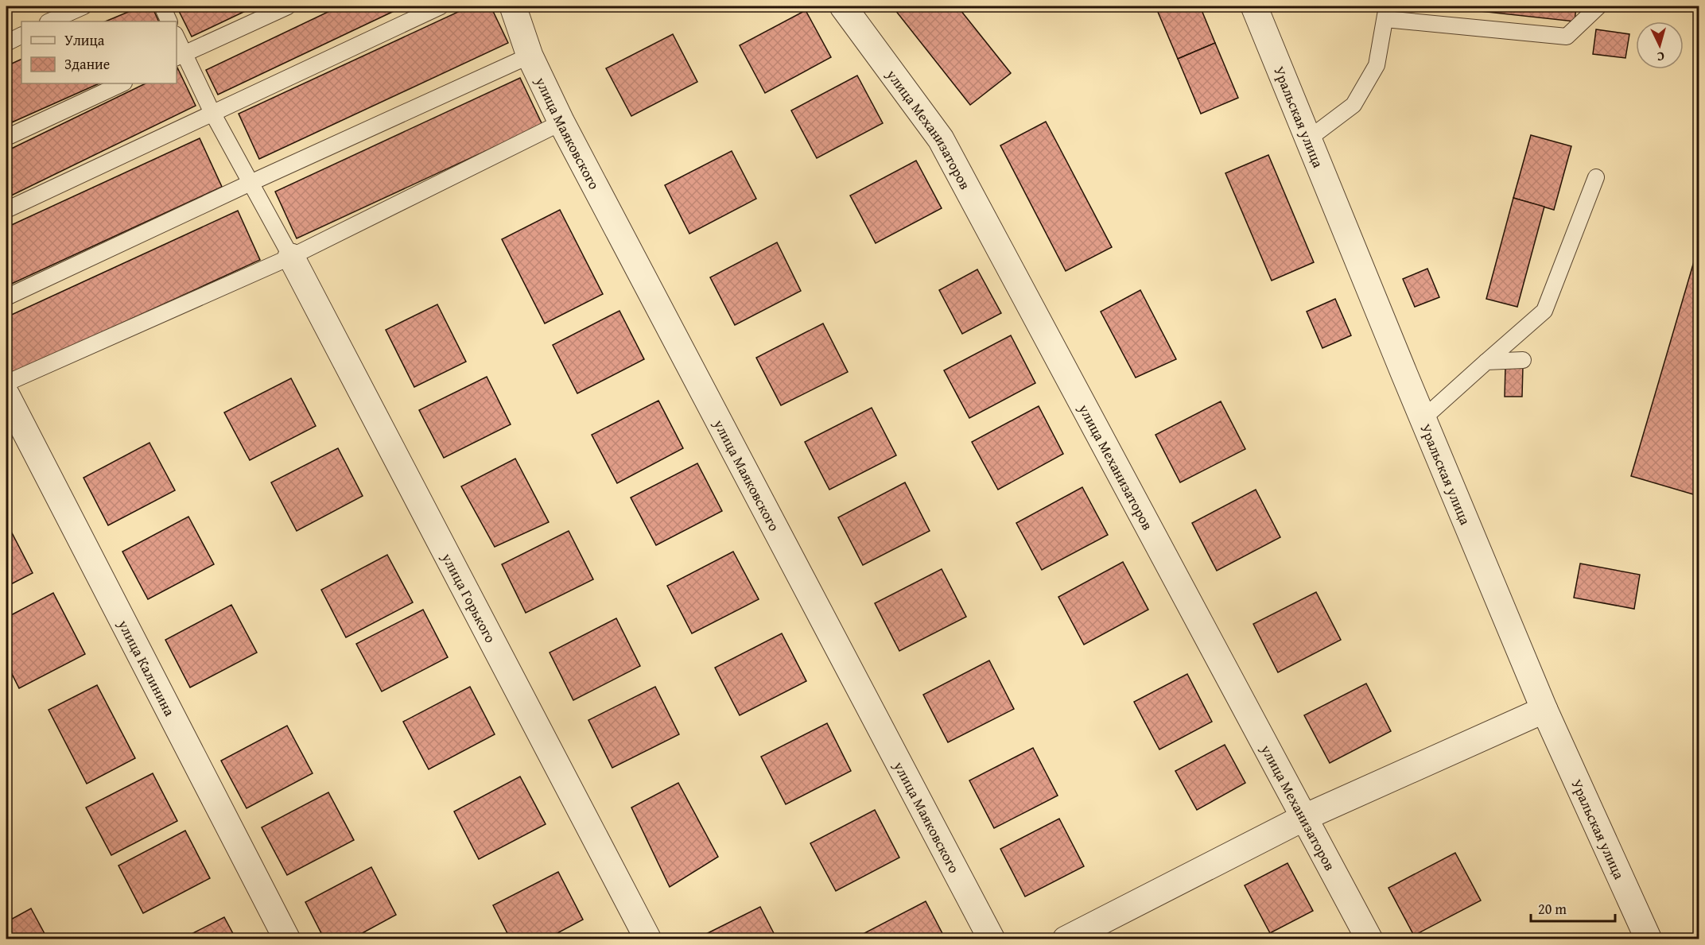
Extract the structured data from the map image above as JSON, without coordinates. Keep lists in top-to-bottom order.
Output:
{
  "streets": {
    "street": [
      "Уральская улица",
      "улица Механизаторов",
      "улица Маяковского",
      "улица Горького",
      "улица Калинина"
    ]
  },
  "legend": ["Улица", "Здание"],
  "scale_bar": "20 m",
  "north": "bottom"
}
